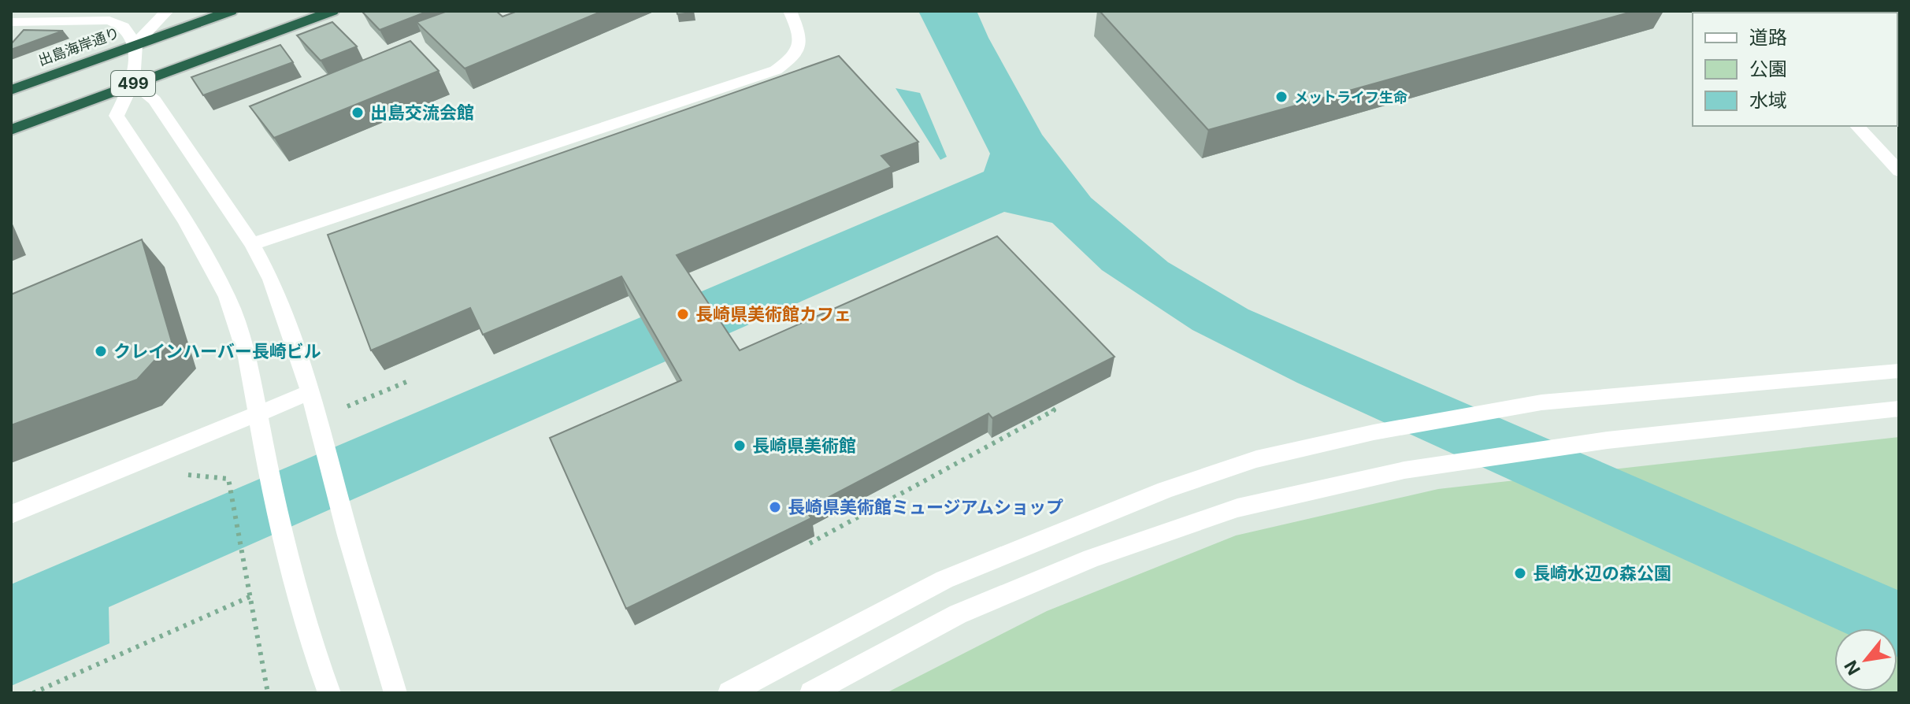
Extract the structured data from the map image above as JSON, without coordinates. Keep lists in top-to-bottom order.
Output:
{
  "streets": {
    "highway": ["出島海岸通り", "499"]
  },
  "places": [
    "メットライフ生命",
    "出島交流会館",
    "長崎県美術館カフェ",
    "クレインハーバー長崎ビル",
    "長崎県美術館",
    "長崎県美術館ミュージアムショップ",
    "長崎水辺の森公園"
  ],
  "legend": ["道路", "公園", "水域"],
  "north": "bottom left"
}
